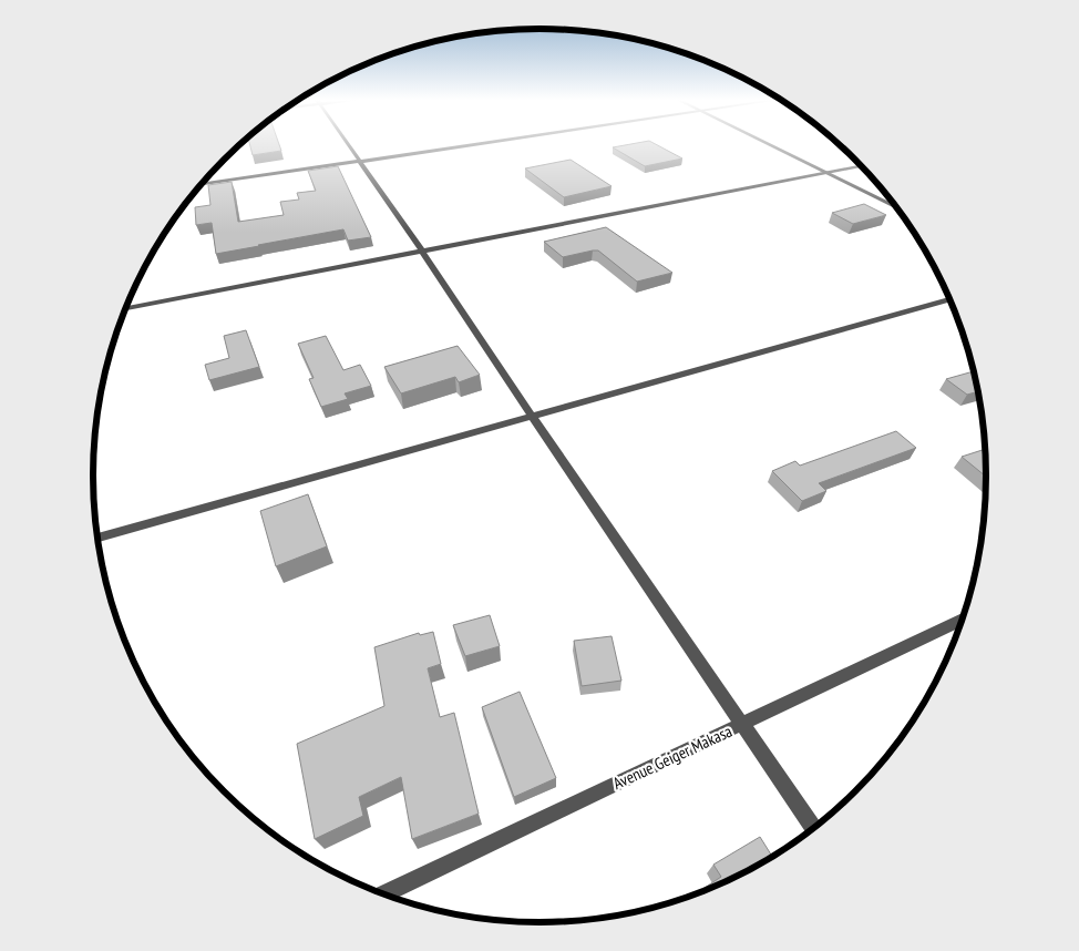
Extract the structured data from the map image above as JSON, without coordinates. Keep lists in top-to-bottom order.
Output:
{
  "streets": {
    "street": ["Avenue Geiger Makasa"]
  }
}
